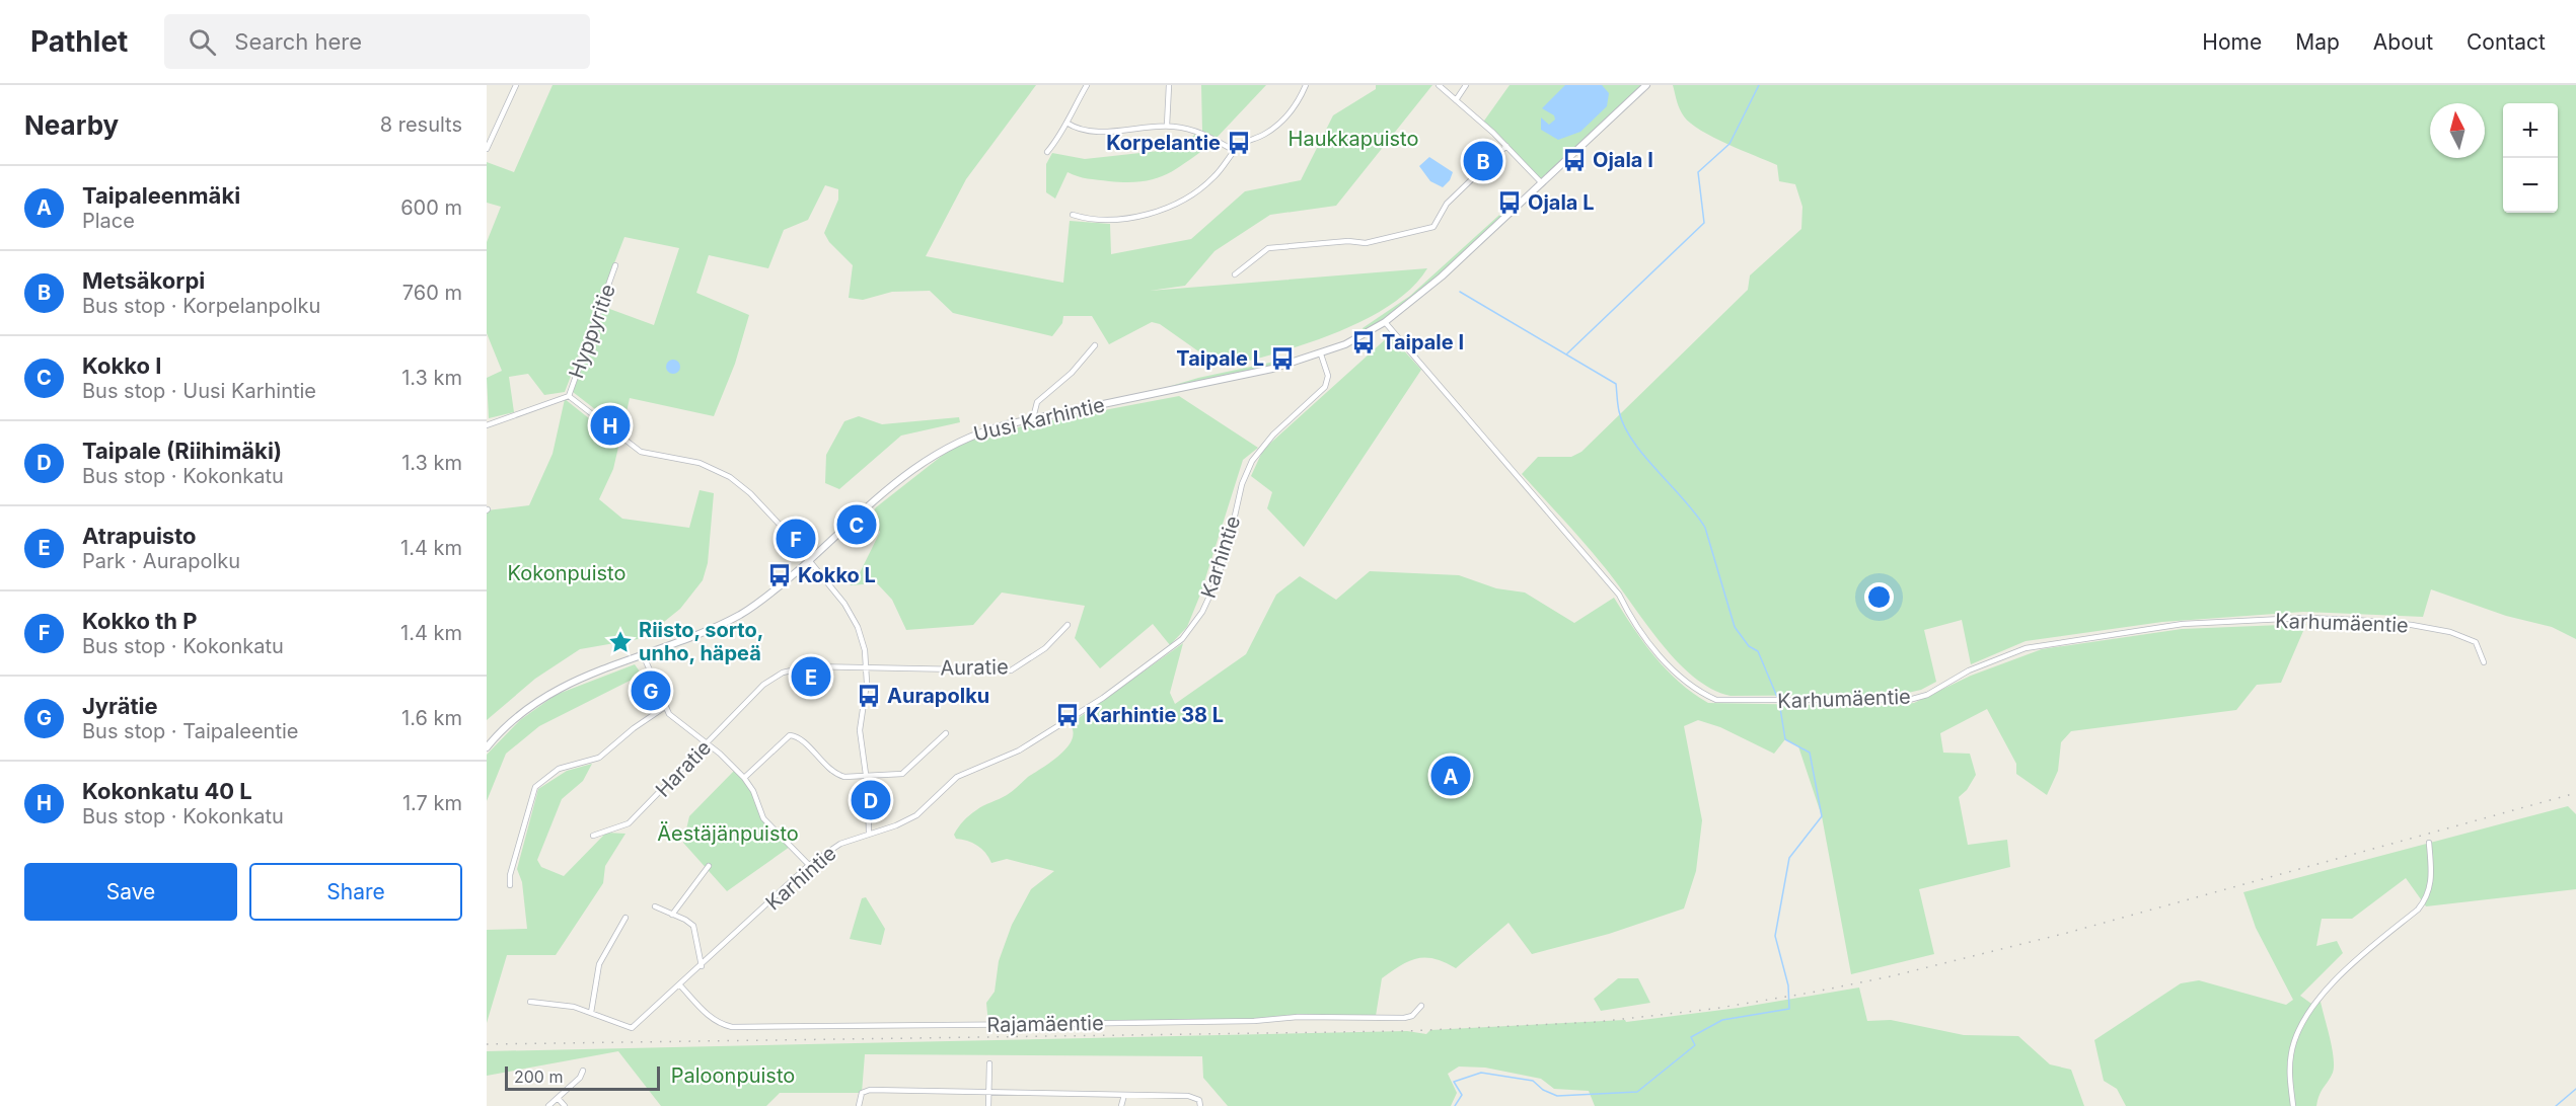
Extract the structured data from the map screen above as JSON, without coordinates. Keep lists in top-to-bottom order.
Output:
{
  "streets": {
    "street": [
      "Hyppyritie",
      "Uusi Karhintie",
      "Karhintie",
      "Karhumäentie",
      "Auratie",
      "Haratie",
      "Rajamäentie"
    ]
  },
  "crossings": [
    ["Uusi Karhintie", "Karhintie"],
    ["Karhintie", "Rajamäentie"],
    ["Auratie", "Haratie"]
  ],
  "parks": [
    "Haukkapuisto",
    "Kokonpuisto",
    "Äestäjänpuisto",
    "Paloonpuisto"
  ],
  "places": {
    "bus stop": [
      "Korpelantie",
      "Ojala I",
      "Ojala L",
      "Taipale I",
      "Taipale L",
      "Kokko L",
      "Aurapolku",
      "Karhintie 38 L"
    ],
    "place": ["Riisto, sorto, unho, häpeä"]
  },
  "scale_bar": "200 m",
  "north": "top",
  "page": {
    "header": "Pathlet",
    "search": "Search here",
    "nav": [
      "Home",
      "Map",
      "About",
      "Contact"
    ],
    "heading": ["Nearby", "8 results"],
    "map_buttons": ["+", "−"],
    "pins": [
      "B",
      "H",
      "C",
      "F",
      "E",
      "G",
      "A",
      "D"
    ],
    "list": [
      {
        "mark": "A",
        "name": "Taipaleenmäki",
        "note": "Place",
        "value": "600 m"
      },
      {
        "mark": "B",
        "name": "Metsäkorpi",
        "note": "Bus stop · Korpelanpolku",
        "value": "760 m"
      },
      {
        "mark": "C",
        "name": "Kokko I",
        "note": "Bus stop · Uusi Karhintie",
        "value": "1.3 km"
      },
      {
        "mark": "D",
        "name": "Taipale (Riihimäki)",
        "note": "Bus stop · Kokonkatu",
        "value": "1.3 km"
      },
      {
        "mark": "E",
        "name": "Atrapuisto",
        "note": "Park · Aurapolku",
        "value": "1.4 km"
      },
      {
        "mark": "F",
        "name": "Kokko th P",
        "note": "Bus stop · Kokonkatu",
        "value": "1.4 km"
      },
      {
        "mark": "G",
        "name": "Jyrätie",
        "note": "Bus stop · Taipaleentie",
        "value": "1.6 km"
      },
      {
        "mark": "H",
        "name": "Kokonkatu 40 L",
        "note": "Bus stop · Kokonkatu",
        "value": "1.7 km"
      }
    ],
    "buttons": ["Save", "Share"],
    "scale": "200 m"
  }
}
